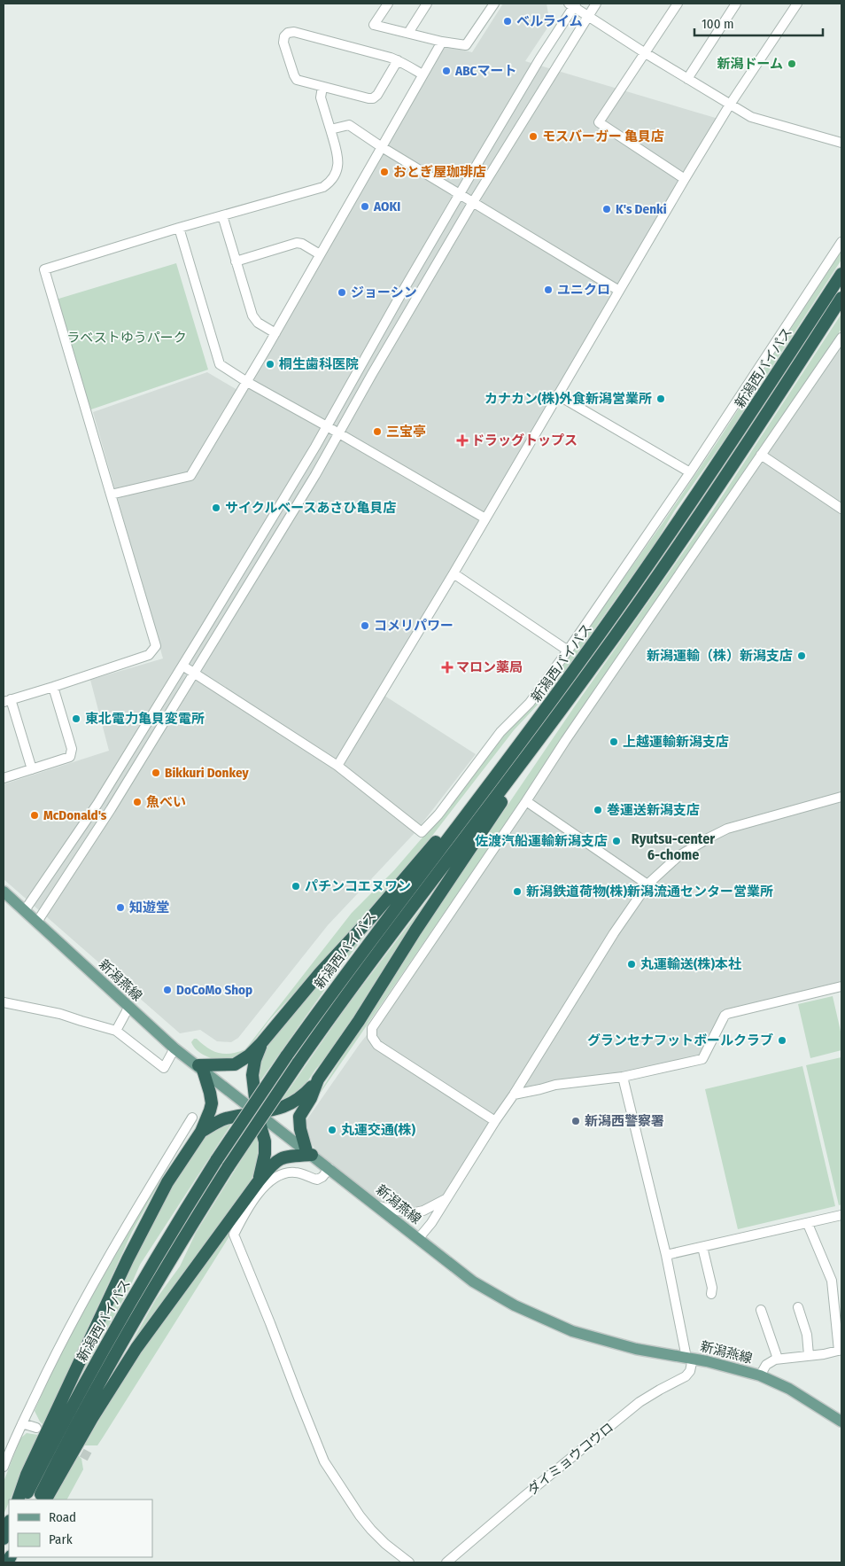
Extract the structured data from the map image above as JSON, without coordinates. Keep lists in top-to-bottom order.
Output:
{
  "streets": {
    "highway": ["新潟西バイパス"],
    "main road": ["新潟燕線"],
    "street": ["ダイミョウコウロ"]
  },
  "crossings": [
    ["新潟燕線", "ダイミョウコウロ"]
  ],
  "districts": ["Ryutsu-center 6-chome"],
  "parks": ["ラベストゆうパーク"],
  "places": {
    "other": [
      "ベルライム",
      "新潟ドーム",
      "ABCマート",
      "モスバーガー 亀貝店",
      "おとぎ屋珈琲店",
      "AOKI",
      "K's Denki",
      "ユニクロ",
      "ジョーシン",
      "桐生歯科医院",
      "カナカン(株)外食新潟営業所",
      "三宝亭",
      "サイクルベースあさひ亀貝店",
      "コメリパワー",
      "新潟運輸（株）新潟支店",
      "東北電力亀貝変電所",
      "上越運輸新潟支店",
      "Bikkuri Donkey",
      "魚べい",
      "巻運送新潟支店",
      "McDonald's",
      "佐渡汽船運輸新潟支店",
      "パチンコエヌワン",
      "新潟鉄道荷物(株)新潟流通センター営業所",
      "知遊堂",
      "丸運輸送(株)本社",
      "DoCoMo Shop",
      "グランセナフットボールクラブ",
      "新潟西警察署",
      "丸運交通(株)"
    ],
    "health": ["ドラッグトップス", "マロン薬局"]
  },
  "legend": ["Road", "Park"],
  "scale_bar": "100 m"
}
